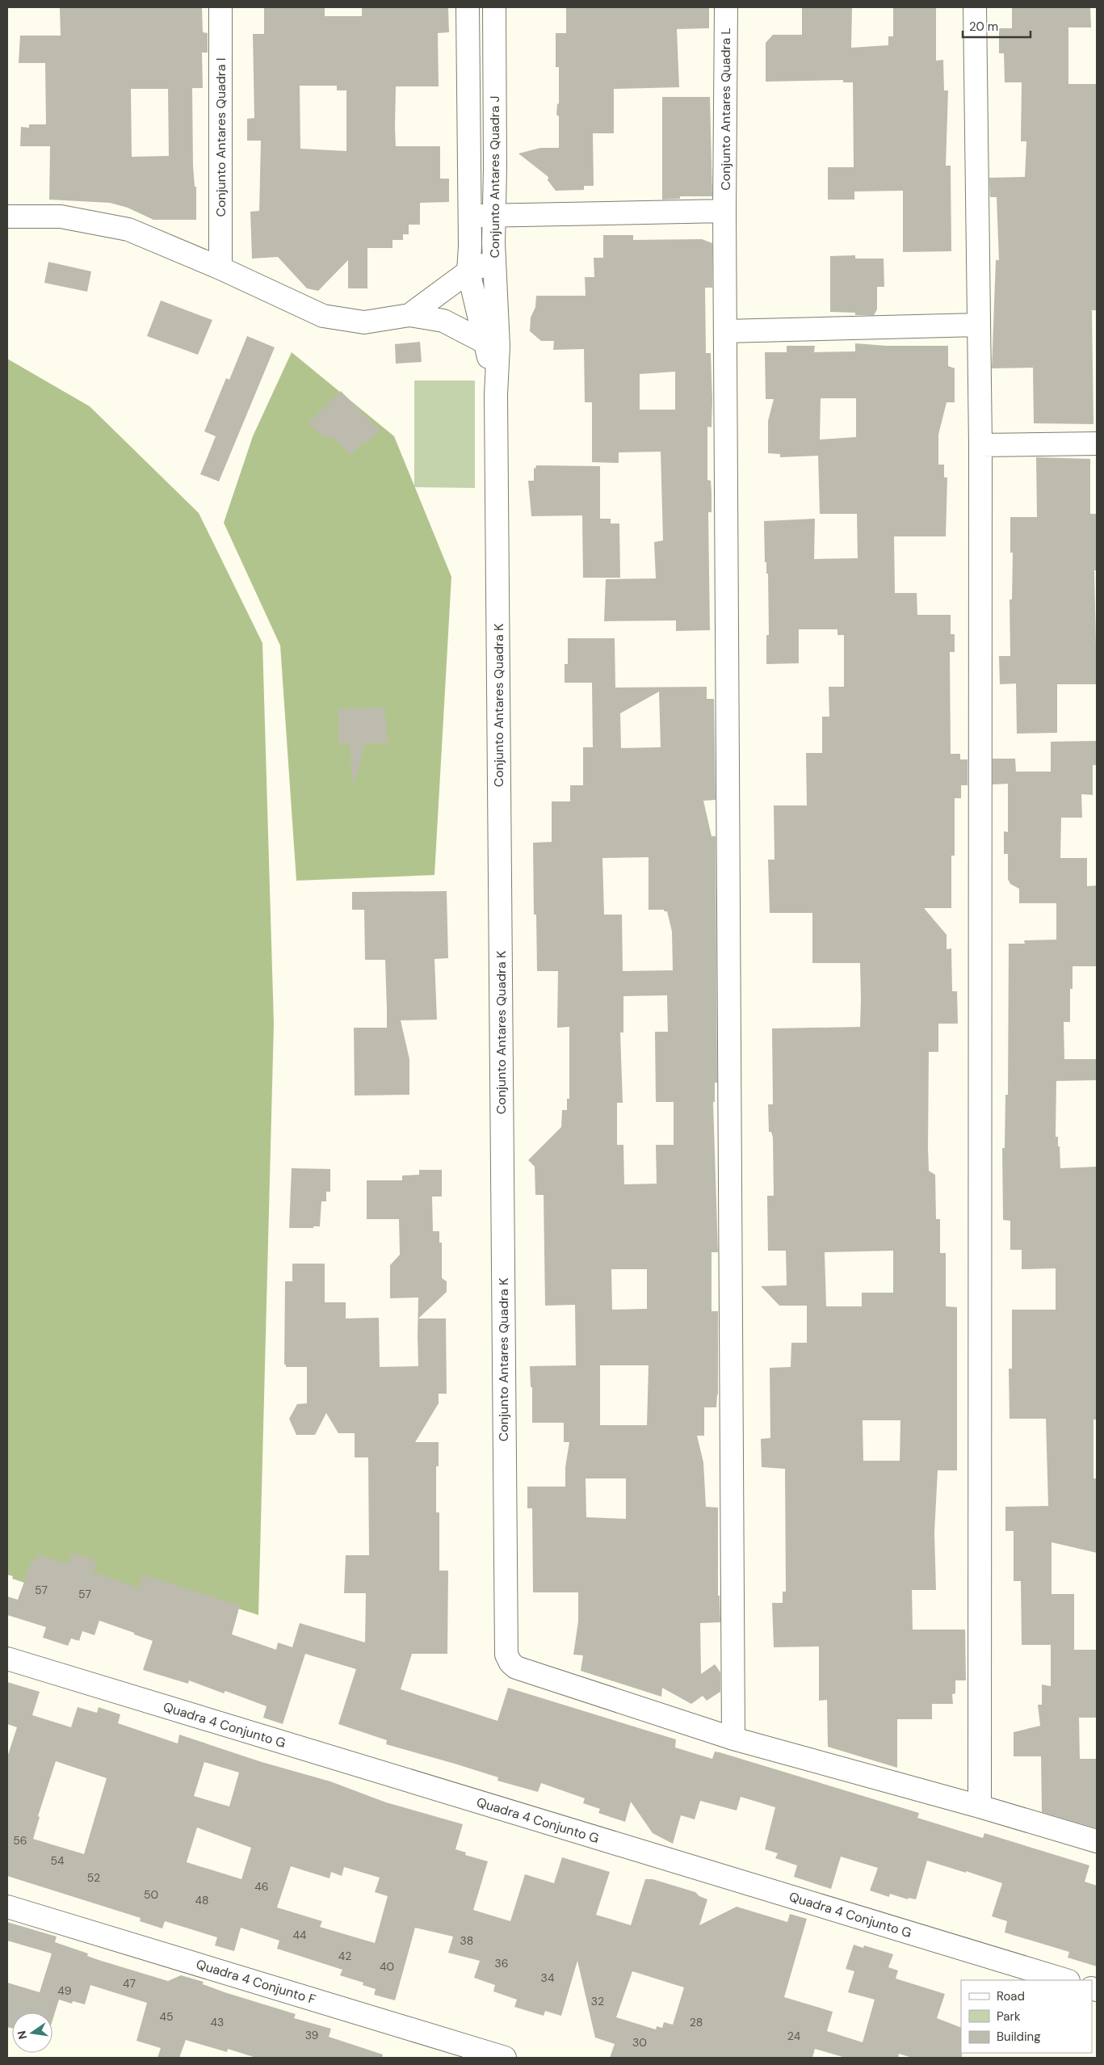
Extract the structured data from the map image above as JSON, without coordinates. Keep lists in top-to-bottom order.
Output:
{
  "streets": {
    "street": [
      "Conjunto Antares Quadra L",
      "Conjunto Antares Quadra I",
      "Conjunto Antares Quadra J",
      "Conjunto Antares Quadra K",
      "Quadra 4 Conjunto G",
      "Quadra 4 Conjunto F"
    ]
  },
  "crossings": [
    ["Conjunto Antares Quadra L", "Conjunto Antares Quadra K"],
    ["Conjunto Antares Quadra J", "Conjunto Antares Quadra K"]
  ],
  "house_numbers": [
    "57",
    "57",
    "56",
    "54",
    "52",
    "46",
    "50",
    "48",
    "44",
    "38",
    "42",
    "36",
    "40",
    "34",
    "47",
    "49",
    "32",
    "45",
    "43",
    "28",
    "39",
    "24",
    "30"
  ],
  "legend": ["Road", "Park", "Building"],
  "scale_bar": "20 m",
  "north": "left"
}
